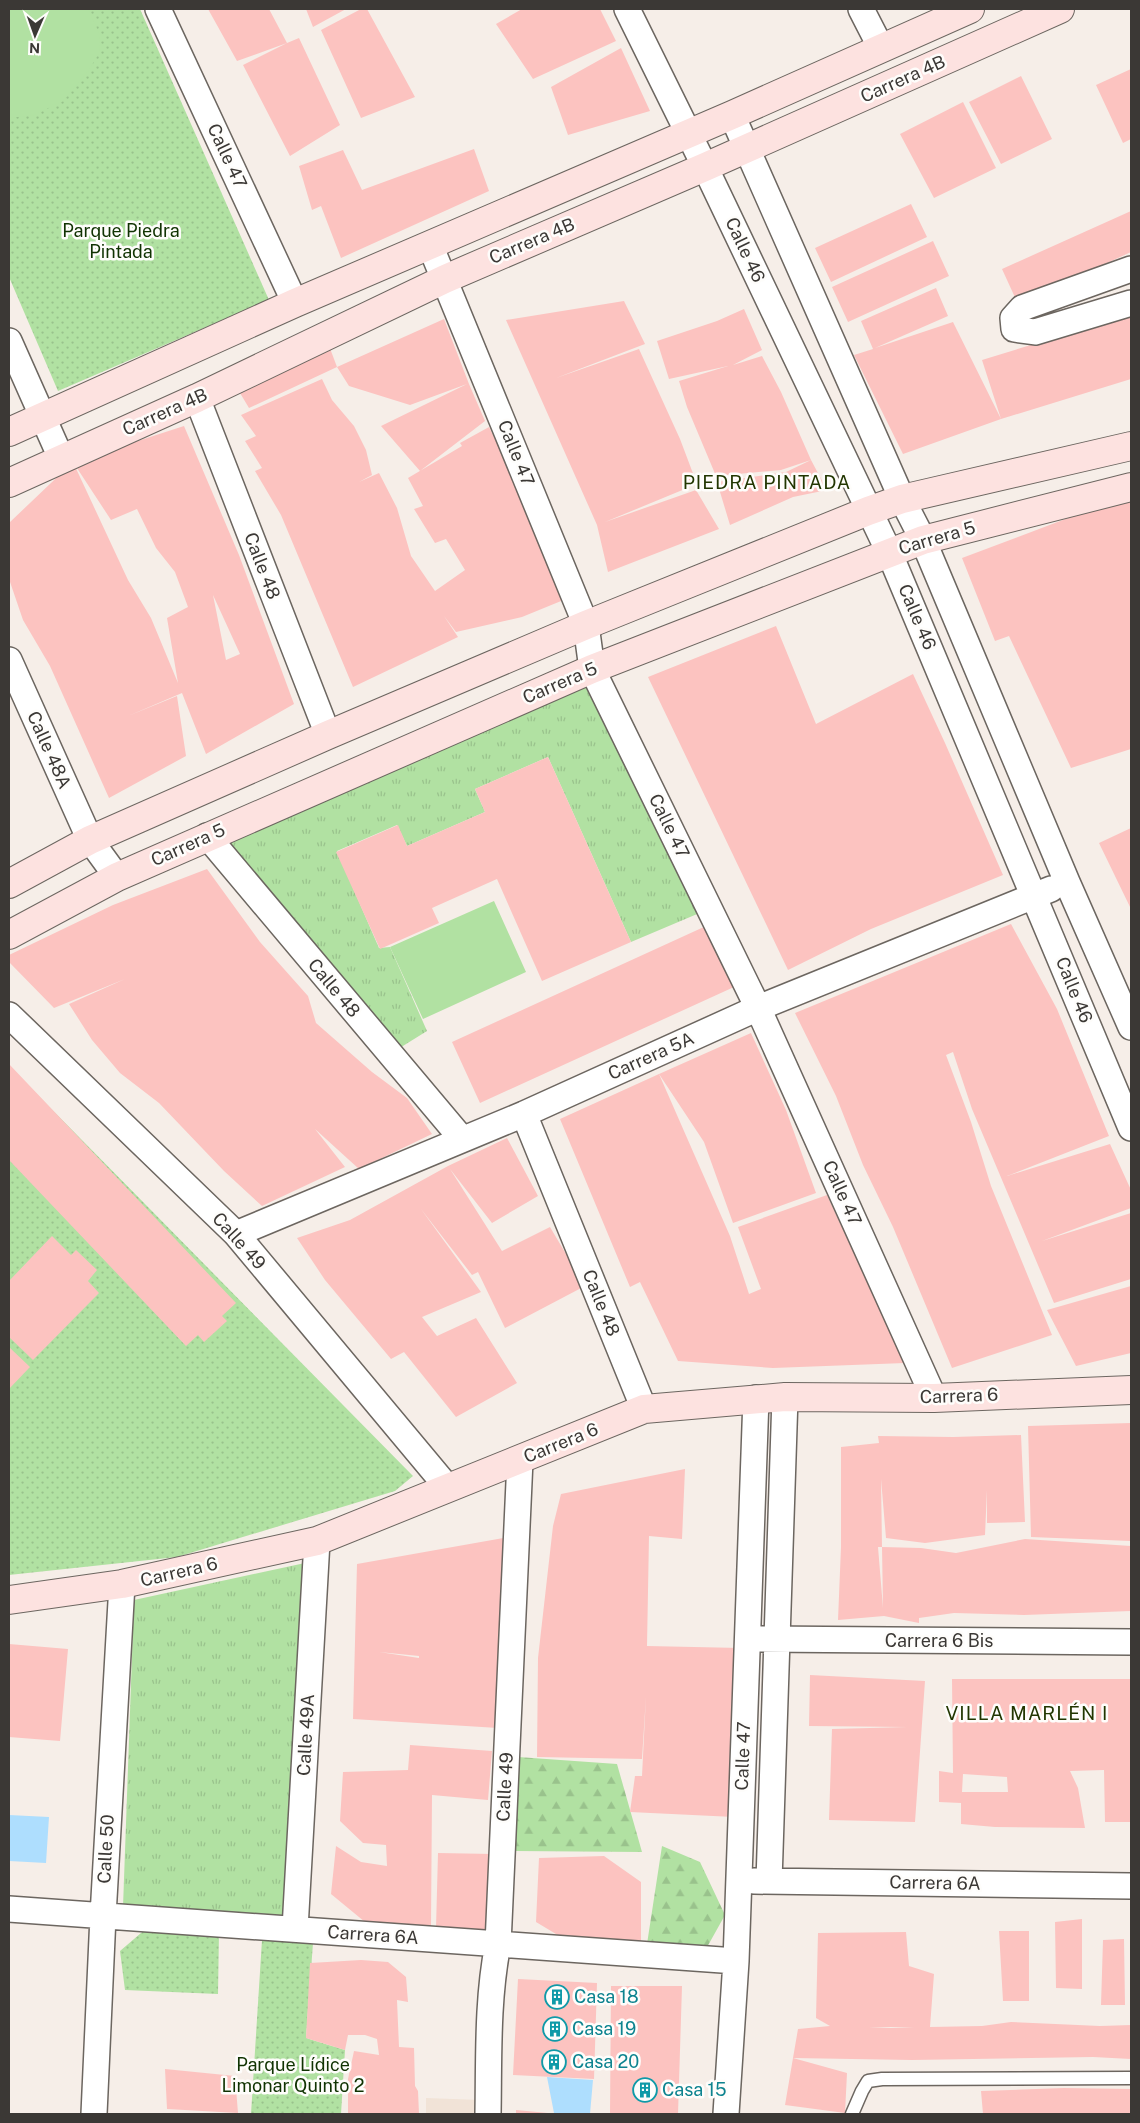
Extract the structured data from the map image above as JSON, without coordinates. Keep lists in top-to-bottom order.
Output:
{
  "streets": {
    "street": [
      "Carrera 4B",
      "Calle 47",
      "Calle 46",
      "Carrera 5",
      "Calle 48",
      "Calle 48A",
      "Carrera 5A",
      "Calle 49",
      "Carrera 6",
      "Carrera 6 Bis",
      "Calle 49A",
      "Calle 50",
      "Carrera 6A"
    ]
  },
  "crossings": [
    ["Carrera 4B", "Calle 47"],
    ["Carrera 4B", "Calle 46"],
    ["Carrera 4B", "Calle 48"],
    ["Calle 47", "Carrera 5"],
    ["Calle 47", "Carrera 5A"],
    ["Calle 47", "Carrera 6"],
    ["Calle 47", "Carrera 6 Bis"],
    ["Calle 47", "Carrera 6A"],
    ["Calle 46", "Carrera 5"],
    ["Calle 46", "Carrera 5A"],
    ["Carrera 5", "Calle 48"],
    ["Carrera 5", "Calle 48A"],
    ["Calle 48", "Carrera 5A"],
    ["Calle 48", "Carrera 6"],
    ["Carrera 5A", "Calle 49"],
    ["Calle 49", "Carrera 6"],
    ["Calle 49", "Carrera 6A"],
    ["Carrera 6", "Calle 49A"],
    ["Carrera 6", "Calle 50"],
    ["Calle 49A", "Carrera 6A"],
    ["Calle 50", "Carrera 6A"]
  ],
  "districts": ["PIEDRA PINTADA", "VILLA MARLÉN I"],
  "parks": ["Parque Piedra Pintada", "Parque Lídice Limonar Quinto 2"],
  "places": {
    "building": [
      "Casa 18",
      "Casa 19",
      "Casa 20",
      "Casa 15"
    ]
  },
  "north": "bottom"
}
